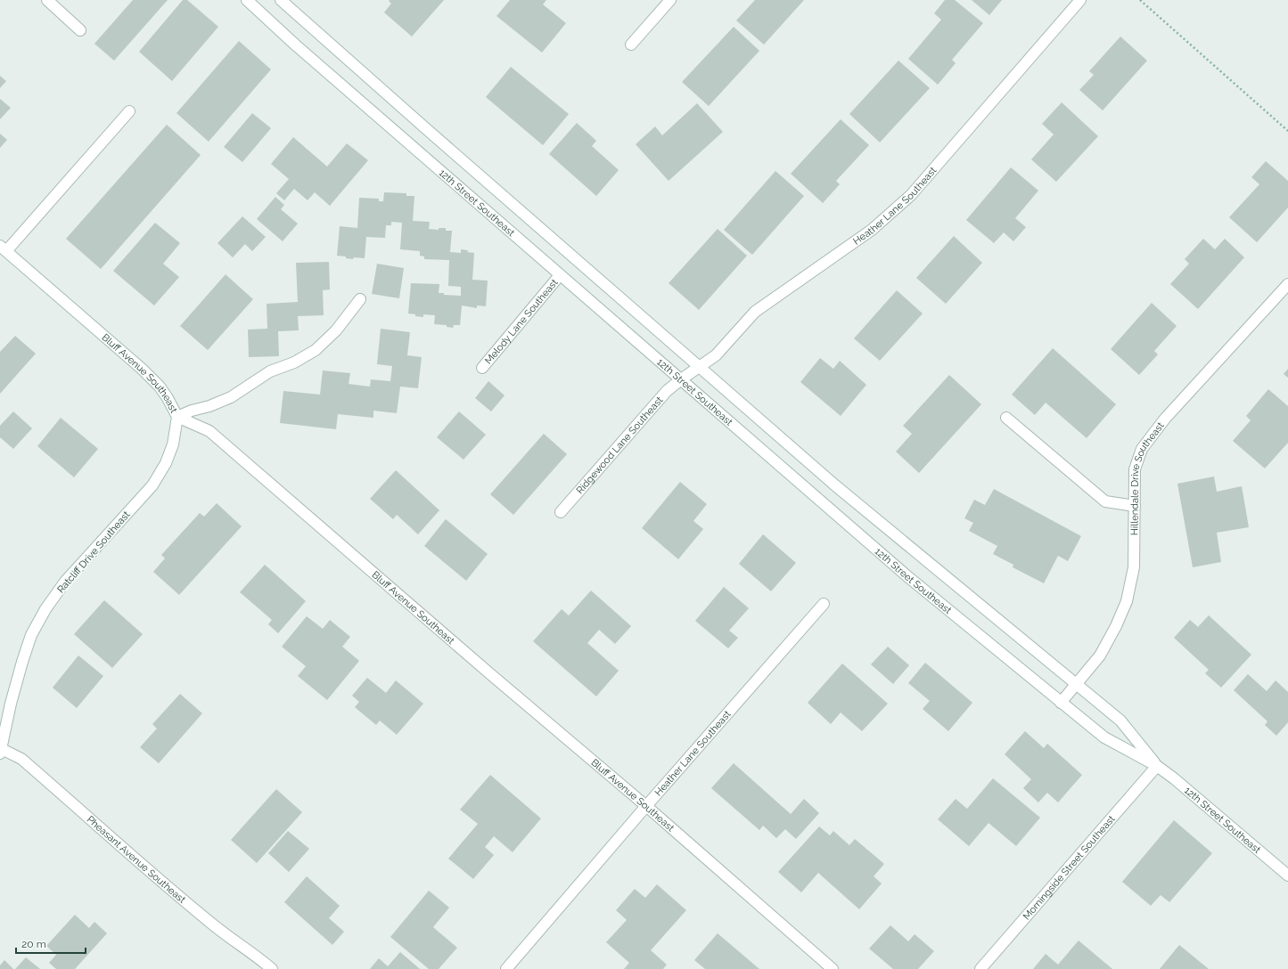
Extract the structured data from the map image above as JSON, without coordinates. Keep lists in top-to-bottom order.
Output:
{
  "streets": {
    "street": [
      "12th Street Southeast",
      "Heather Lane Southeast",
      "Melody Lane Southeast",
      "Bluff Avenue Southeast",
      "Ridgewood Lane Southeast",
      "Hillendale Drive Southeast",
      "Ratcliff Drive Southeast",
      "Pheasant Avenue Southeast",
      "Morningside Street Southeast"
    ]
  },
  "crossings": [
    ["12th Street Southeast", "Heather Lane Southeast"],
    ["12th Street Southeast", "Melody Lane Southeast"],
    ["12th Street Southeast", "Ridgewood Lane Southeast"],
    ["12th Street Southeast", "Hillendale Drive Southeast"],
    ["12th Street Southeast", "Morningside Street Southeast"],
    ["Heather Lane Southeast", "Bluff Avenue Southeast"],
    ["Heather Lane Southeast", "Ridgewood Lane Southeast"],
    ["Bluff Avenue Southeast", "Ratcliff Drive Southeast"],
    ["Ratcliff Drive Southeast", "Pheasant Avenue Southeast"]
  ],
  "scale_bar": "20 m"
}
